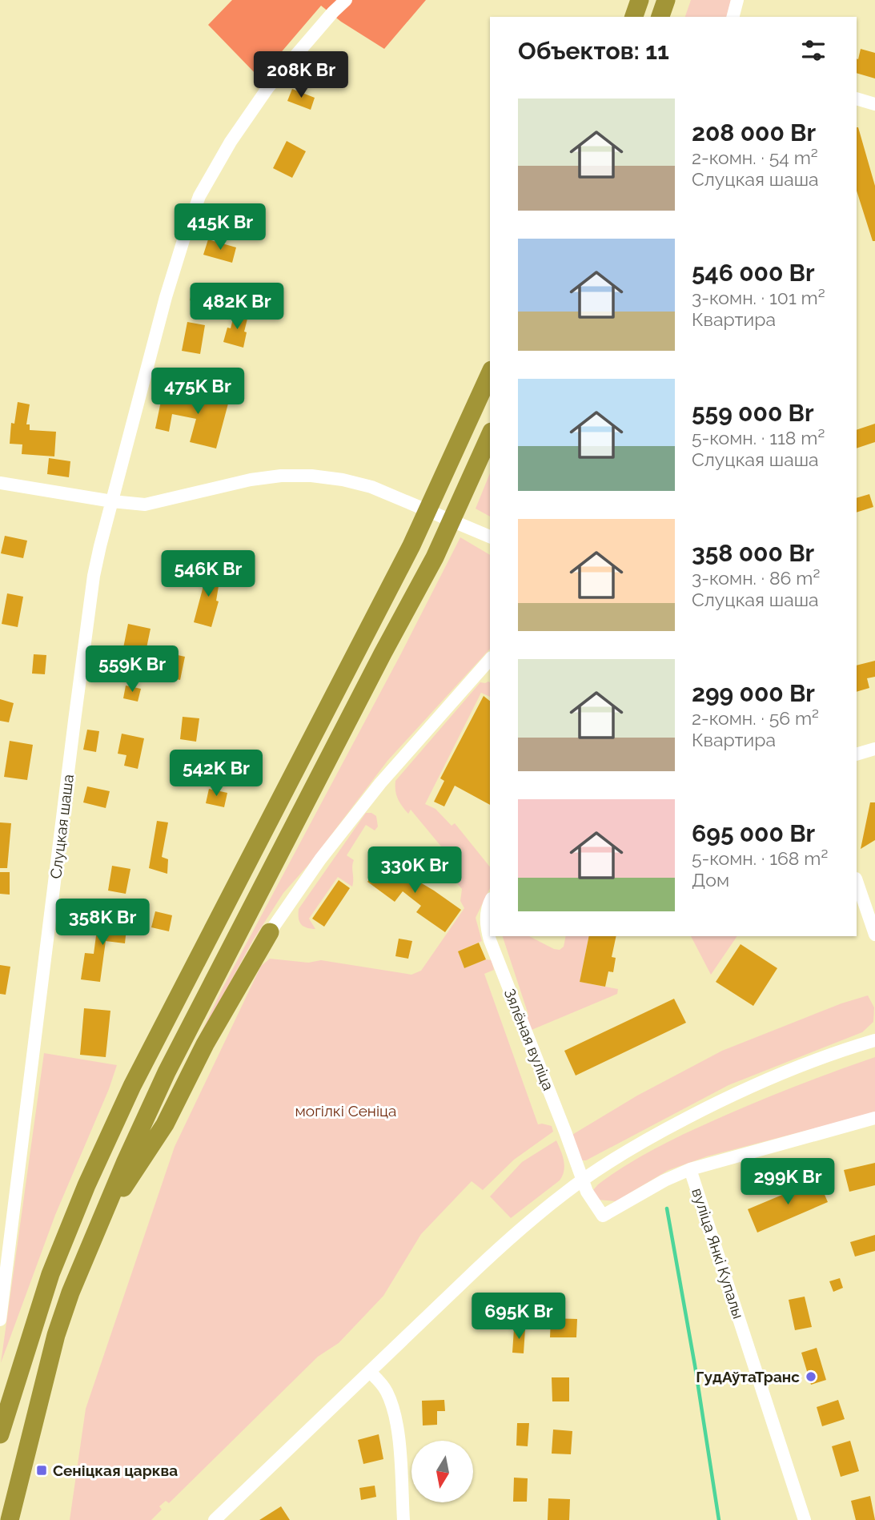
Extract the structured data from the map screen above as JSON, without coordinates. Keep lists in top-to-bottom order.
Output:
{
  "streets": {
    "street": ["Слуцкая шаша", "Зялёная вуліца", "вуліца Янкі Купалы"]
  },
  "crossings": [
    ["Зялёная вуліца", "вуліца Янкі Купалы"]
  ],
  "parks": ["могілкі Сеніца"],
  "places": {
    "other": ["ГудАўтаТранс"],
    "transit": ["Сеніцкая царква"]
  },
  "north": "bottom",
  "page": {
    "heading": "Объектов: 11",
    "price": [
      "208K Br",
      "415K Br",
      "482K Br",
      "475K Br",
      "546K Br",
      "559K Br",
      "542K Br",
      "330K Br",
      "358K Br",
      "299K Br",
      "695K Br"
    ],
    "list": [
      {
        "name": "208 000 Br",
        "note": "2-комн. · 54 m² · Слуцкая шаша"
      },
      {
        "name": "546 000 Br",
        "note": "3-комн. · 101 m² · Квартира"
      },
      {
        "name": "559 000 Br",
        "note": "5-комн. · 118 m² · Слуцкая шаша"
      },
      {
        "name": "358 000 Br",
        "note": "3-комн. · 86 m² · Слуцкая шаша"
      },
      {
        "name": "299 000 Br",
        "note": "2-комн. · 56 m² · Квартира"
      },
      {
        "name": "695 000 Br",
        "note": "5-комн. · 168 m² · Дом"
      }
    ]
  }
}
